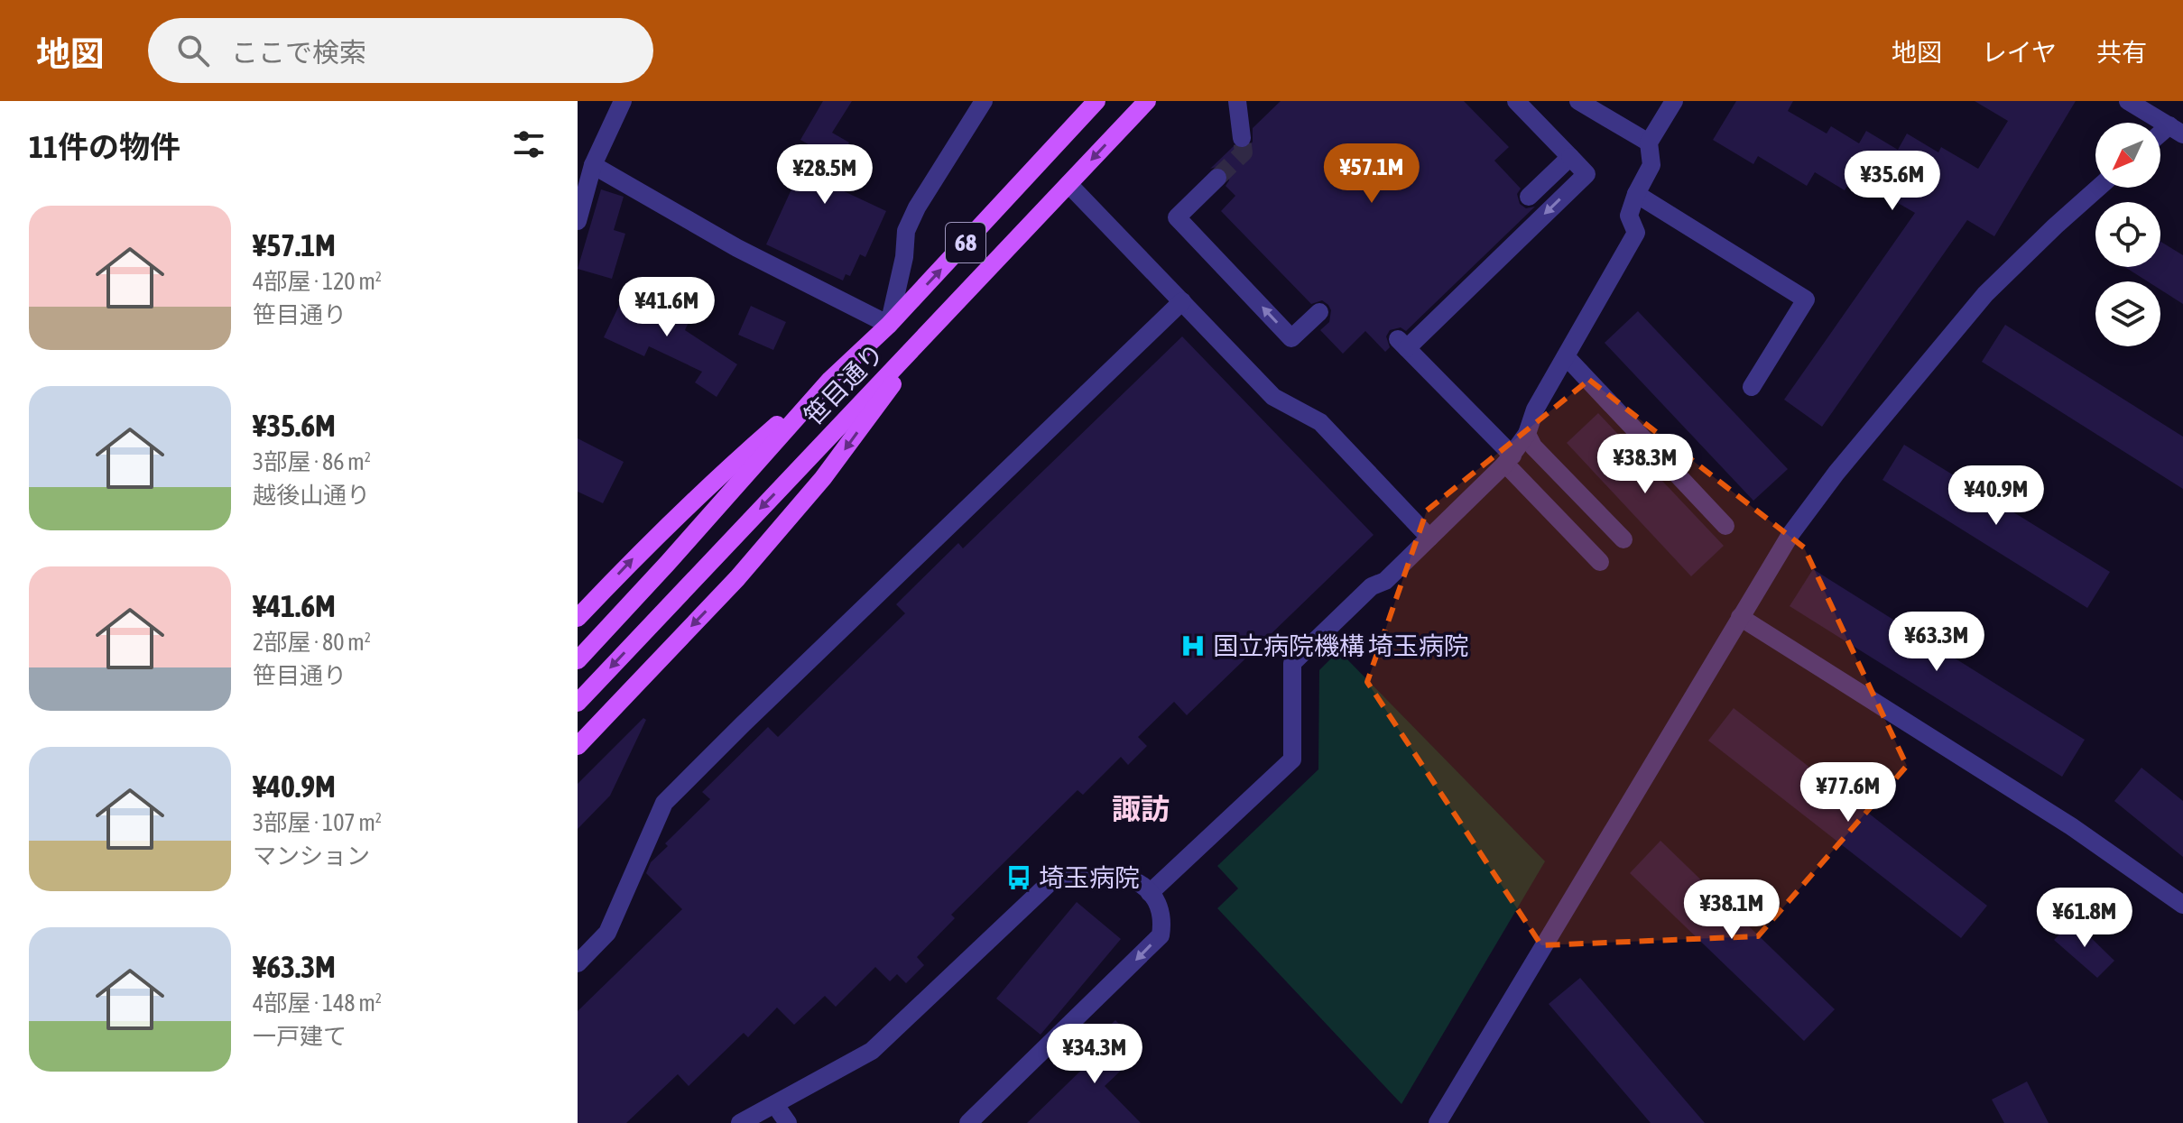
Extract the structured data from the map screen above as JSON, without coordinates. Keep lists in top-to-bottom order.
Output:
{
  "streets": {
    "main road": ["68", "笹目通り"]
  },
  "districts": ["諏訪"],
  "places": {
    "hospital": ["国立病院機構 埼玉病院"],
    "bus stop": ["埼玉病院"]
  },
  "north": "bottom left",
  "page": {
    "header": "地図",
    "search": "ここで検索",
    "nav": ["地図", "レイヤ", "共有"],
    "heading": "11件の物件",
    "price": [
      "¥57.1M",
      "¥28.5M",
      "¥35.6M",
      "¥41.6M",
      "¥38.3M",
      "¥40.9M",
      "¥63.3M",
      "¥77.6M",
      "¥38.1M",
      "¥61.8M",
      "¥34.3M"
    ],
    "list": [
      {
        "name": "¥57.1M",
        "note": "4部屋 · 120 m² · 笹目通り"
      },
      {
        "name": "¥35.6M",
        "note": "3部屋 · 86 m² · 越後山通り"
      },
      {
        "name": "¥41.6M",
        "note": "2部屋 · 80 m² · 笹目通り"
      },
      {
        "name": "¥40.9M",
        "note": "3部屋 · 107 m² · マンション"
      },
      {
        "name": "¥63.3M",
        "note": "4部屋 · 148 m² · 一戸建て"
      }
    ]
  }
}
